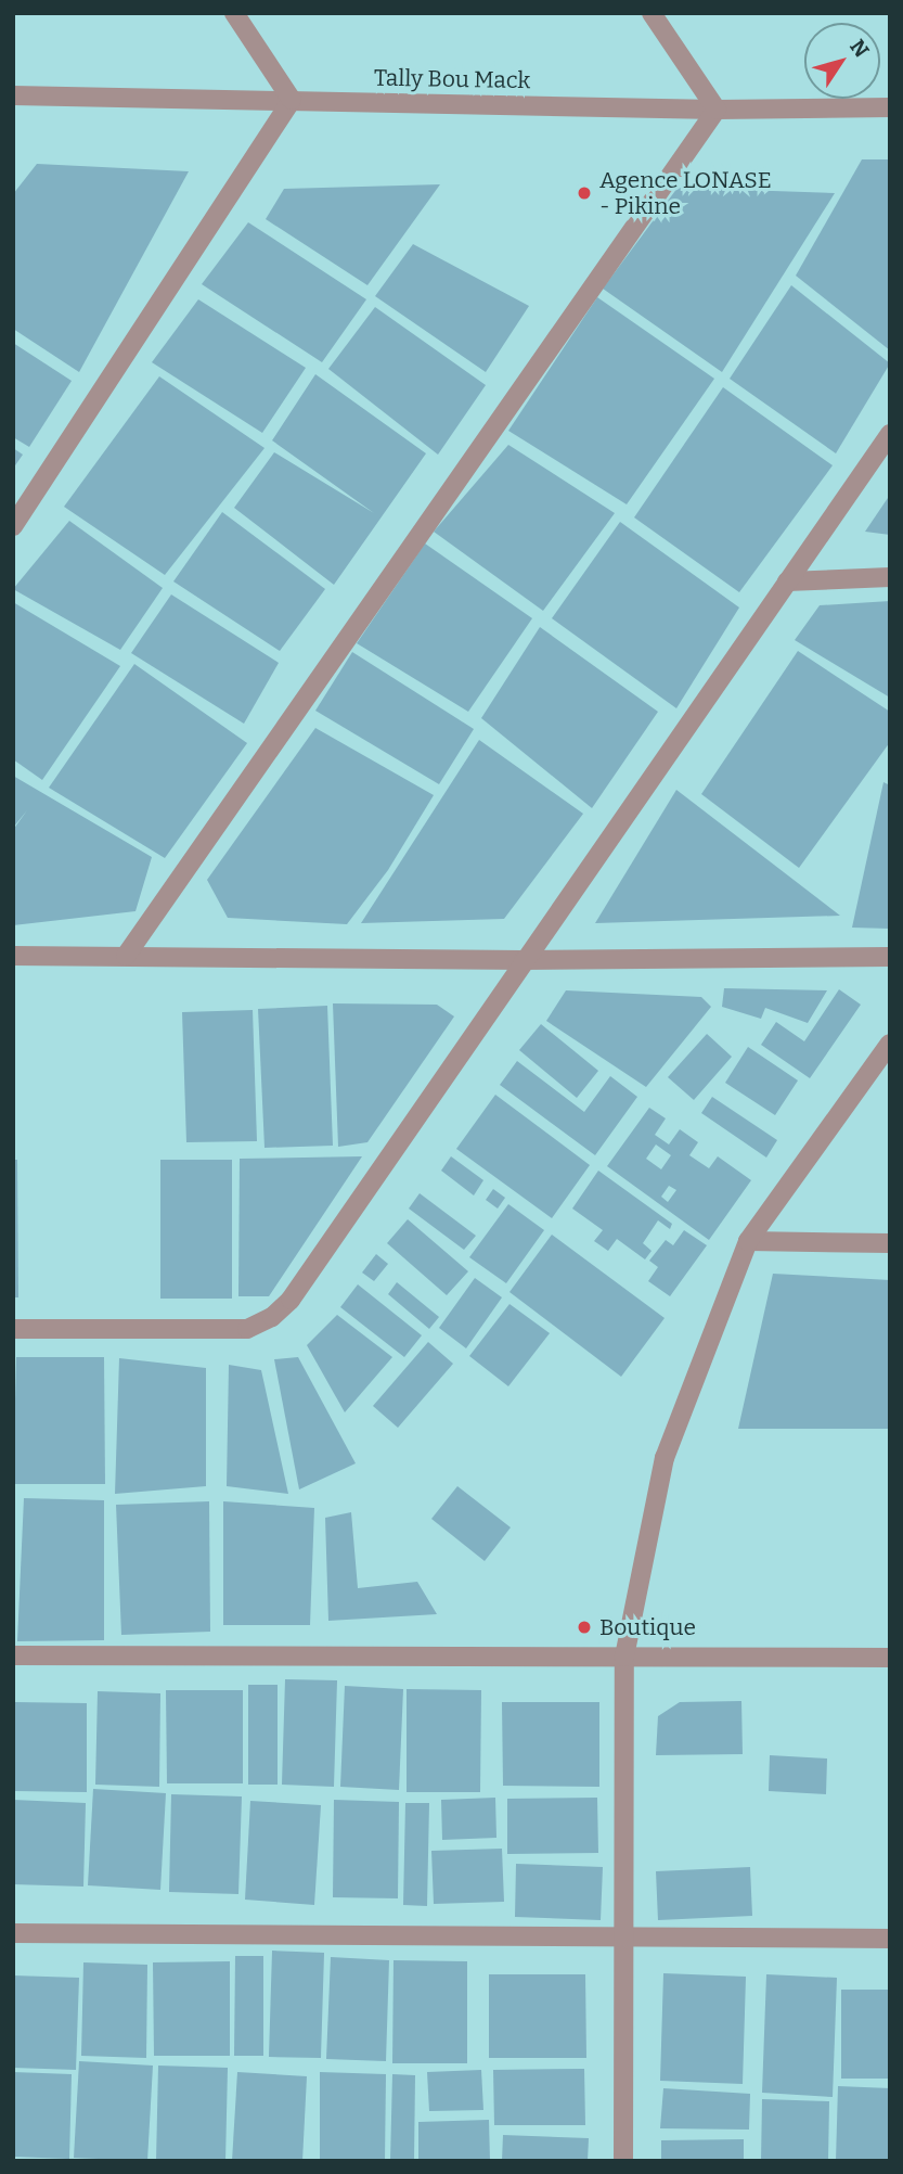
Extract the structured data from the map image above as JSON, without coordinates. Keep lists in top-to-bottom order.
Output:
{
  "streets": {
    "street": ["Tally Bou Mack"]
  },
  "places": ["Agence LONASE - Pikine", "Boutique"],
  "north": "top right"
}
